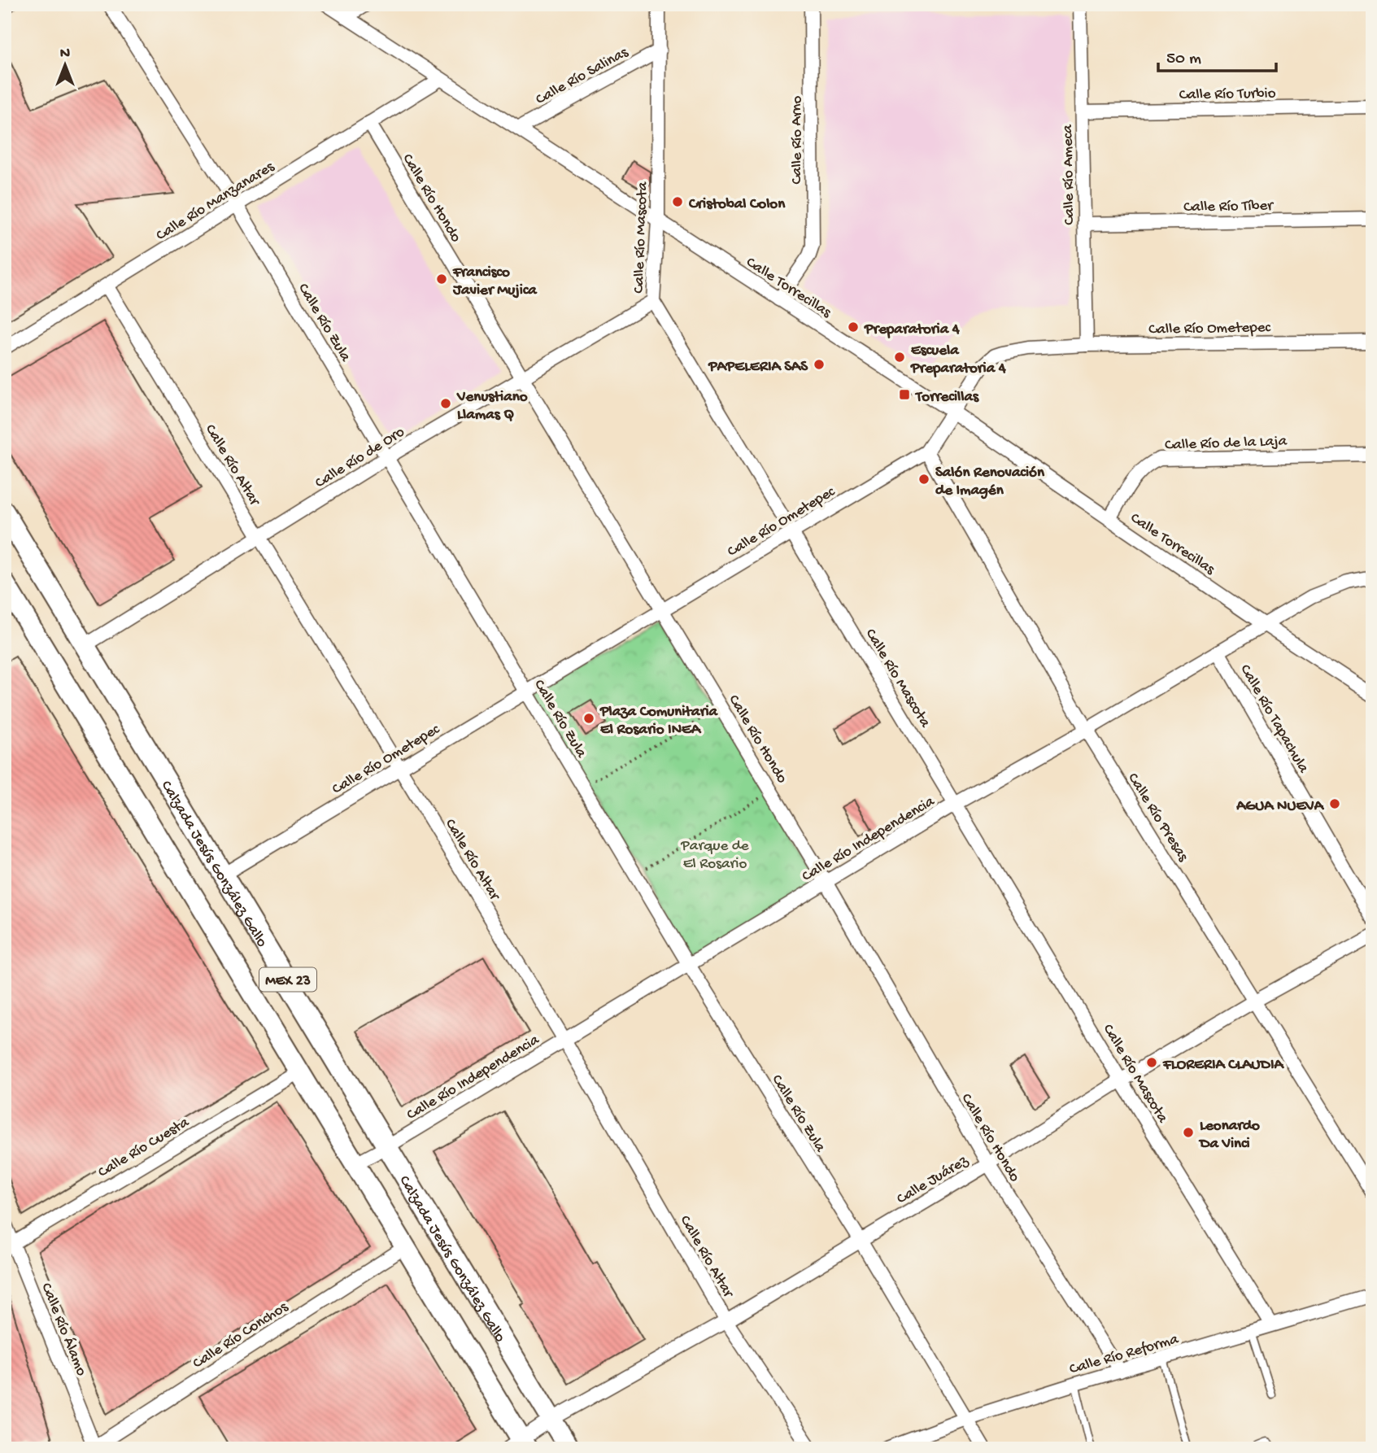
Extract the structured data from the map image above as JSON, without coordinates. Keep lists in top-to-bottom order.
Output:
{
  "streets": {
    "main road": ["Calzada Jesús González Gallo", "MEX 23"],
    "street": [
      "Calle Río Salinas",
      "Calle Río Turbio",
      "Calle Río Arno",
      "Calle Río Ameca",
      "Calle Río Hondo",
      "Calle Río Manzanares",
      "Calle Río Tíber",
      "Calle Río Mascota",
      "Calle Torrecillas",
      "Calle Río Zula",
      "Calle Río Ometepec",
      "Calle Río de la Laja",
      "Calle Río de Oro",
      "Calle Río Altar",
      "Calle Río Tapachula",
      "Calle Río Presas",
      "Calle Río Independencia",
      "Calle Río Cuesta",
      "Calle Juárez",
      "Calle Río Álamo",
      "Calle Río Conchos",
      "Calle Río Reforma"
    ]
  },
  "crossings": [
    ["Calle Río Salinas", "Calle Río Mascota"],
    ["Calle Río Salinas", "Calle Torrecillas"],
    ["Calle Río Turbio", "Calle Río Ameca"],
    ["Calle Río Arno", "Calle Torrecillas"],
    ["Calle Río Ameca", "Calle Río Tíber"],
    ["Calle Río Ameca", "Calle Río Ometepec"],
    ["Calle Río Hondo", "Calle Río Manzanares"],
    ["Calle Río Hondo", "Calle Río Ometepec"],
    ["Calle Río Hondo", "Calle Río de Oro"],
    ["Calle Río Hondo", "Calle Río Independencia"],
    ["Calle Río Hondo", "Calle Juárez"],
    ["Calle Río Hondo", "Calle Río Reforma"],
    ["Calle Río Manzanares", "Calle Torrecillas"],
    ["Calle Río Manzanares", "Calle Río Zula"],
    ["Calle Río Manzanares", "Calle Río Altar"],
    ["Calle Río Mascota", "Calle Torrecillas"],
    ["Calle Río Mascota", "Calle Río Ometepec"],
    ["Calle Río Mascota", "Calle Río de Oro"],
    ["Calle Río Mascota", "Calle Río Independencia"],
    ["Calle Río Mascota", "Calle Juárez"],
    ["Calle Río Mascota", "Calle Río Reforma"],
    ["Calle Torrecillas", "Calle Río Ometepec"],
    ["Calle Torrecillas", "Calle Río de la Laja"],
    ["Calle Torrecillas", "Calle Río Independencia"],
    ["Calle Río Zula", "Calle Río Ometepec"],
    ["Calle Río Zula", "Calle Río de Oro"],
    ["Calle Río Zula", "Calle Río Independencia"],
    ["Calle Río Zula", "Calle Juárez"],
    ["Calle Río Zula", "Calle Río Reforma"],
    ["Calle Río Ometepec", "Calle Río Altar"],
    ["Calle Río Ometepec", "Calle Río Presas"],
    ["Calle Río Ometepec", "Calzada Jesús González Gallo"],
    ["Calle Río de Oro", "Calle Río Altar"],
    ["Calle Río de Oro", "Calzada Jesús González Gallo"],
    ["Calle Río Altar", "Calle Río Independencia"],
    ["Calle Río Altar", "Calle Juárez"],
    ["Calle Río Tapachula", "Calle Río Independencia"],
    ["Calle Río Presas", "Calle Río Independencia"],
    ["Calle Río Presas", "Calle Juárez"],
    ["Calle Río Independencia", "Calzada Jesús González Gallo"],
    ["Calle Río Independencia", "MEX 23"],
    ["Calzada Jesús González Gallo", "Calle Juárez"],
    ["MEX 23", "Calle Río Cuesta"],
    ["MEX 23", "Calle Juárez"],
    ["MEX 23", "Calle Río Conchos"],
    ["Calle Río Cuesta", "Calle Río Álamo"],
    ["Calle Río Álamo", "Calle Río Conchos"]
  ],
  "parks": ["Parque de El Rosario"],
  "places": {
    "other": [
      "Cristobal Colon",
      "Francisco Javier Mujica",
      "Preparatoria 4",
      "Escuela Preparatoria 4",
      "PAPELERIA SAS",
      "Venustiano Llamas Q",
      "Salón Renovación de Imagén",
      "Plaza Comunitaria El Rosario INEA",
      "AGUA NUEVA",
      "FLORERIA CLAUDIA",
      "Leonardo Da Vinci"
    ],
    "transit": ["Torrecillas"]
  },
  "scale_bar": "50 m",
  "north": "top"
}
